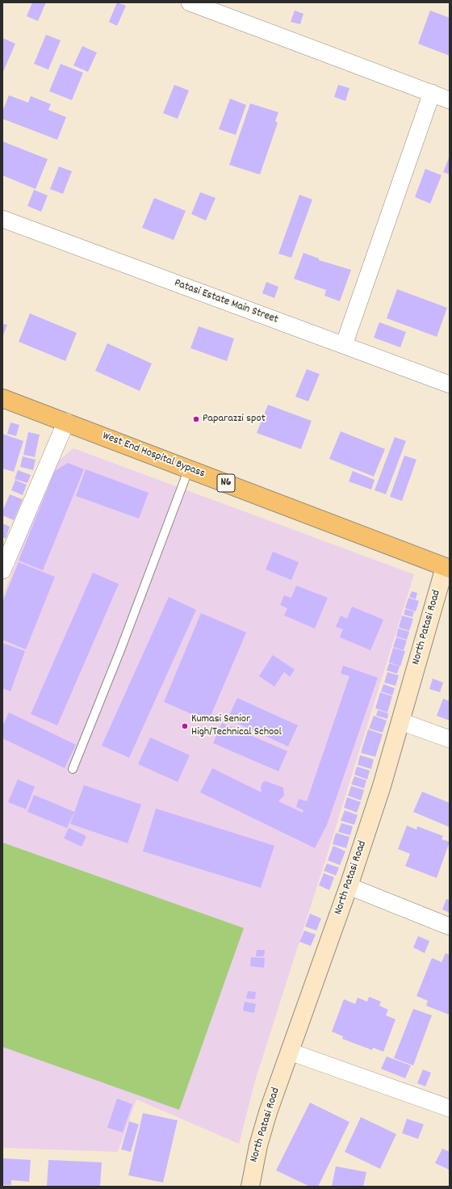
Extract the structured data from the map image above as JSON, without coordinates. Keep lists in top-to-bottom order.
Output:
{
  "streets": {
    "highway": ["West End Hospital Bypass", "N6"],
    "street": ["Patasi Estate Main Street", "North Patasi Road"]
  },
  "crossings": [
    ["West End Hospital Bypass", "North Patasi Road"]
  ],
  "places": ["Paparazzi spot", "Kumasi Senior High/Technical School"]
}
